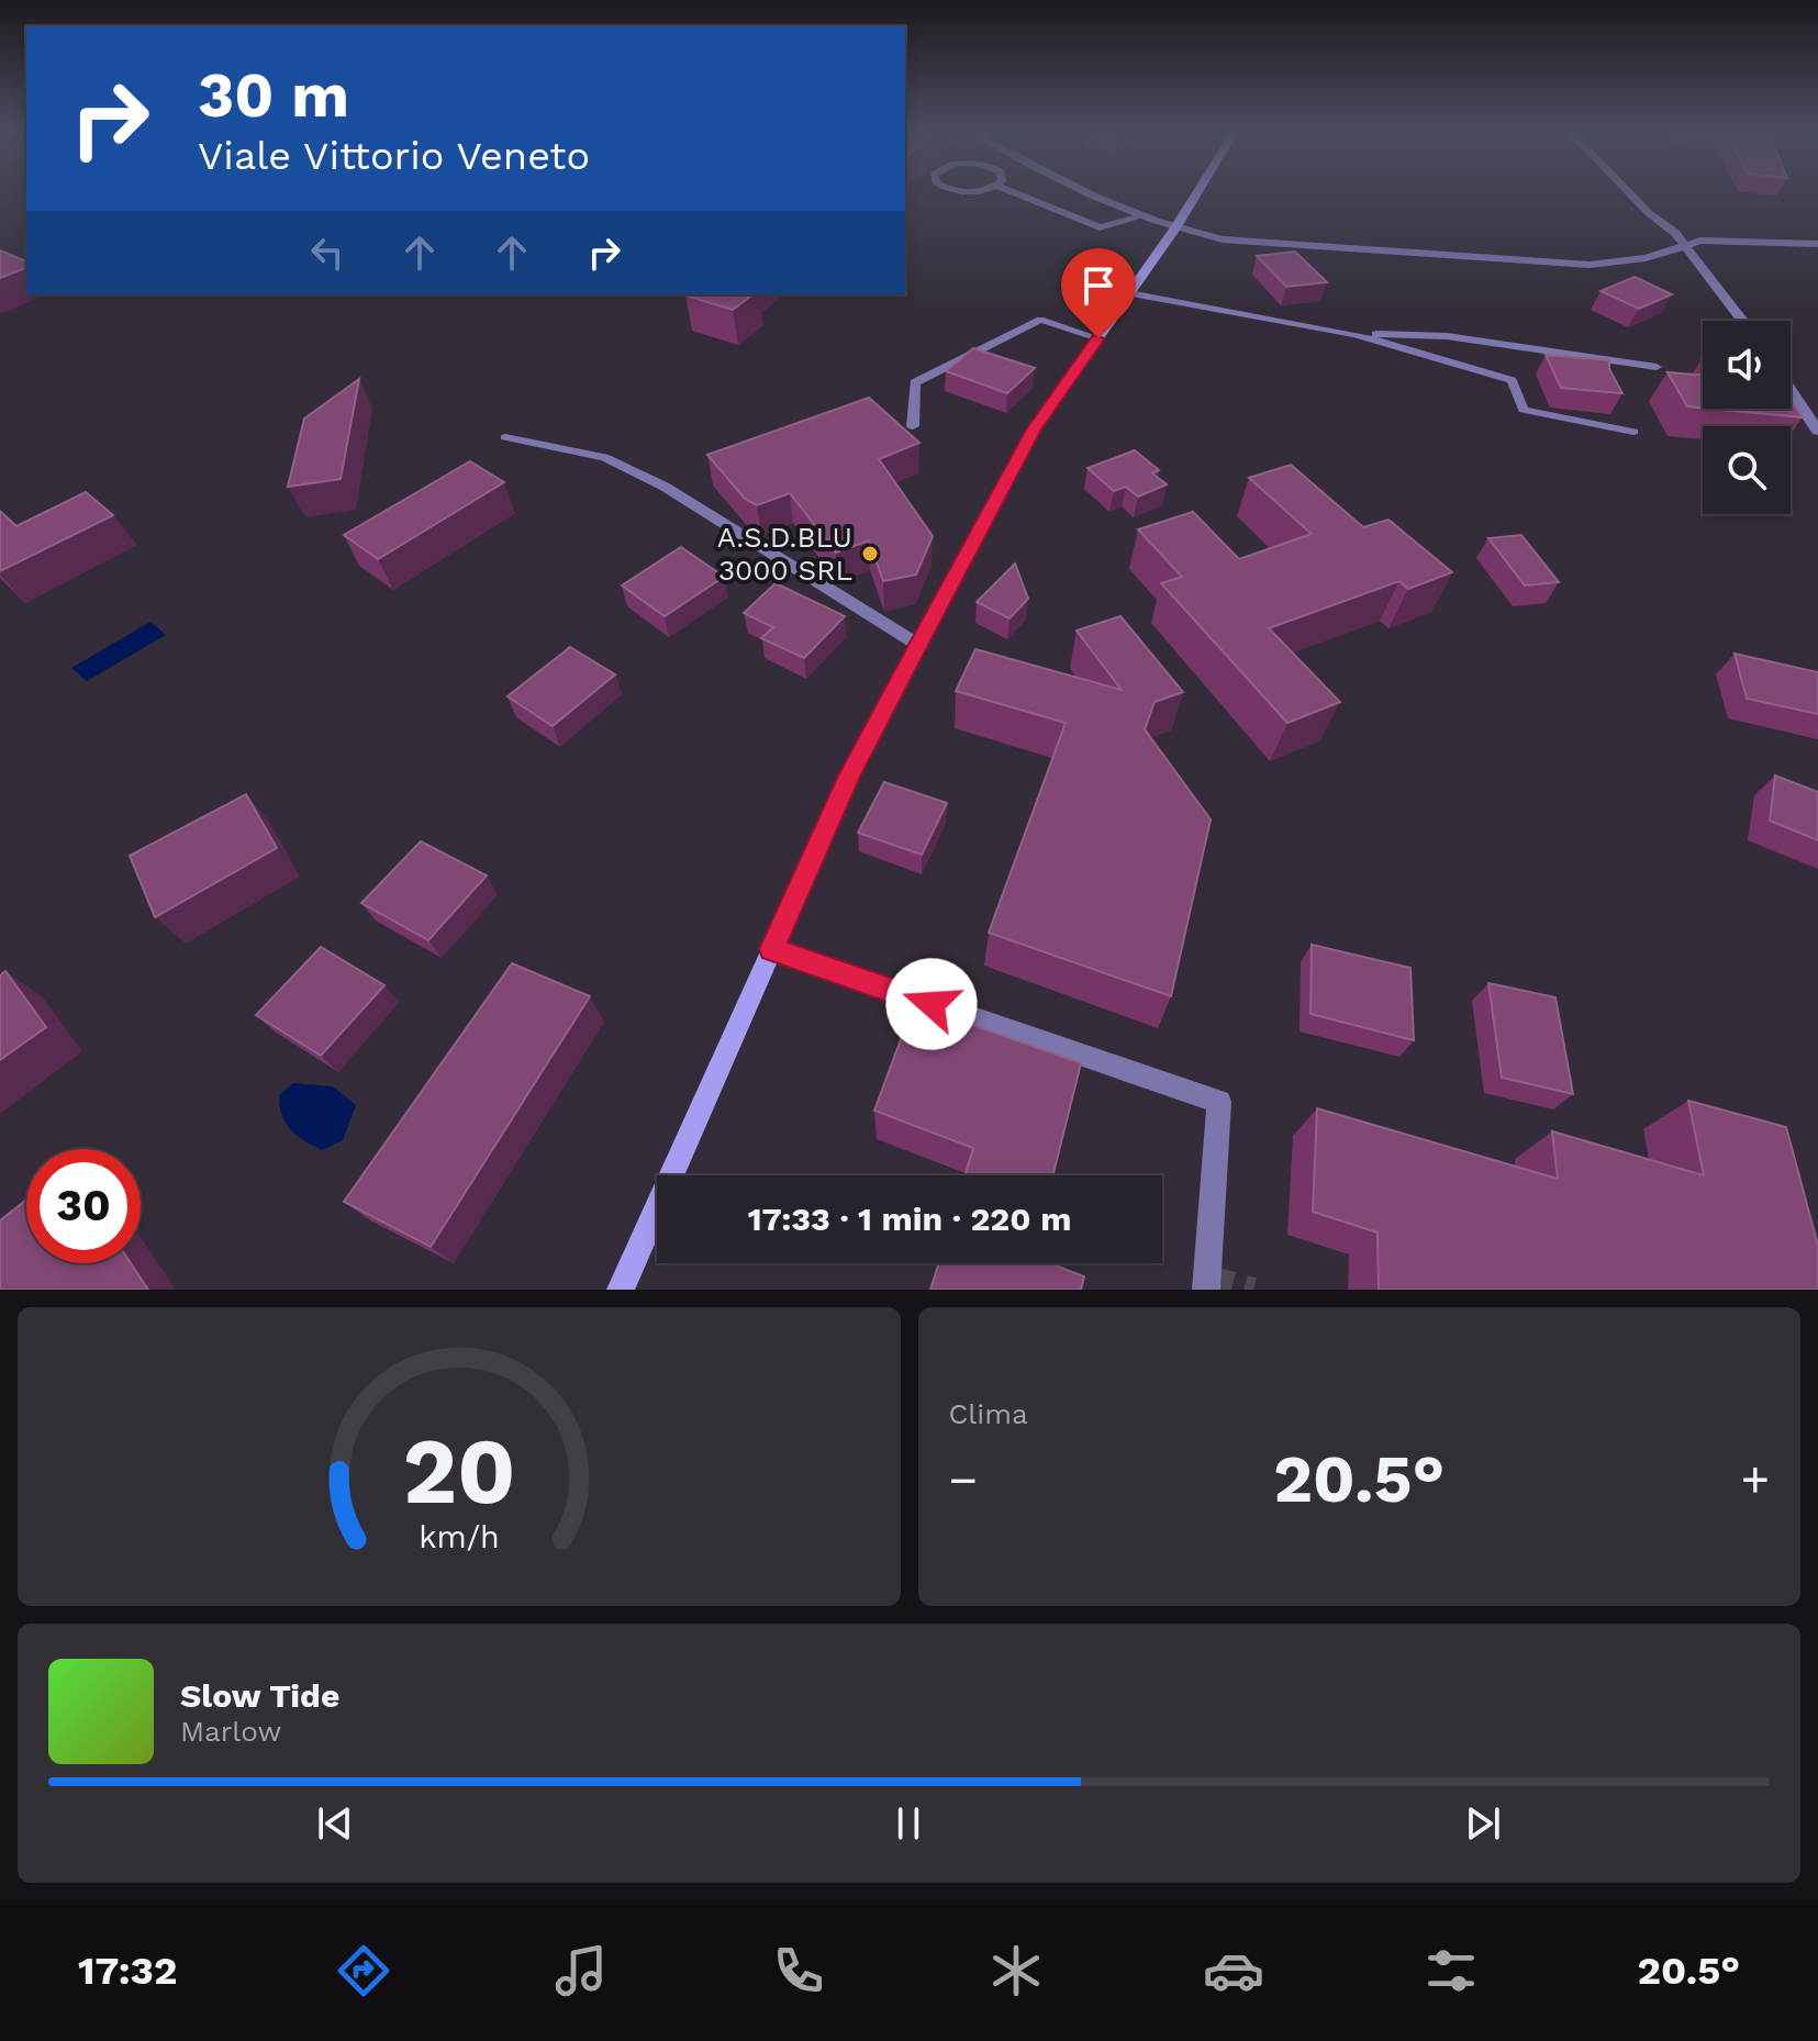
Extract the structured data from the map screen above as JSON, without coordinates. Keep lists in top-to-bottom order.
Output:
{
  "places": ["A.S.D.BLU 3000 SRL"],
  "page": {
    "turn": ["30 m", "Viale Vittorio Veneto"],
    "limit": "30",
    "trip": "17:33 · 1 min · 220 m",
    "tile": "Clima",
    "heat": ["−", "20.5°", "+"],
    "song": ["Slow Tide", "Marlow"],
    "tabs": ["17:32", "20.5°"],
    "gauge": ["20", "km/h"]
  }
}
